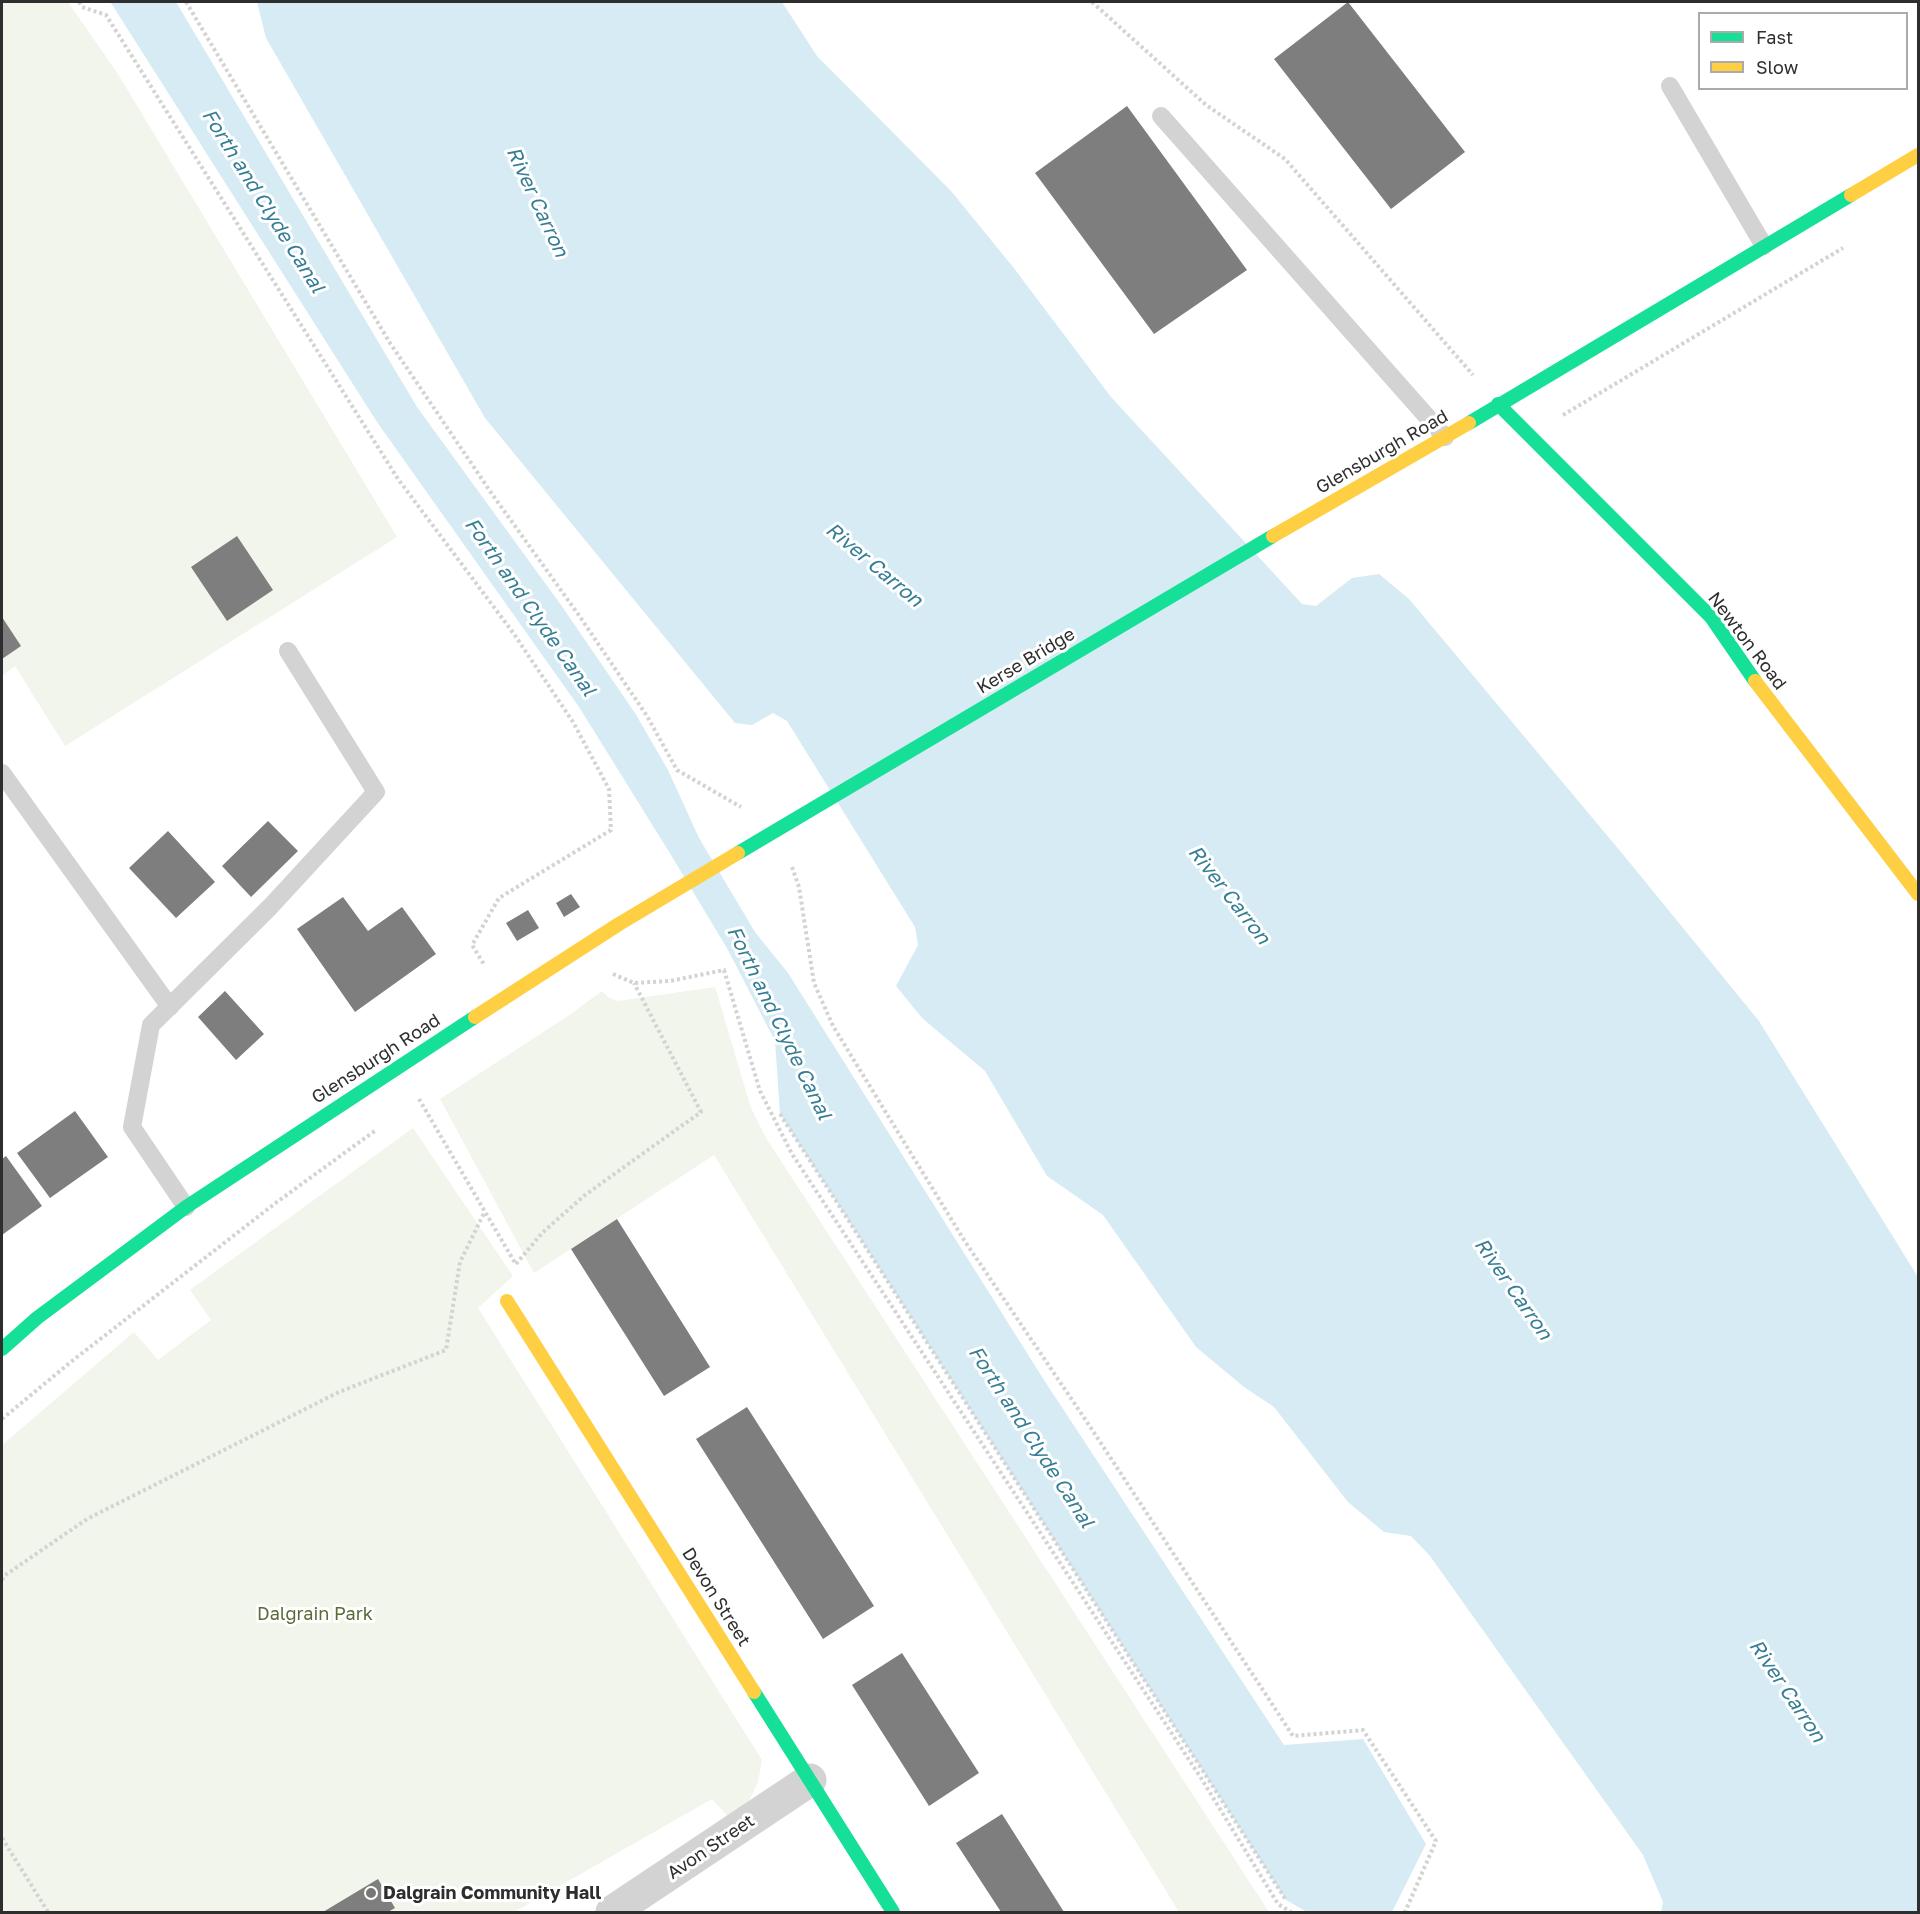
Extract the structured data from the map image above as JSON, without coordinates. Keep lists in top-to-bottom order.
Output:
{
  "streets": {
    "main road": [
      "Glensburgh Road",
      "Newton Road",
      "Kerse Bridge",
      "Devon Street"
    ],
    "street": ["Avon Street"]
  },
  "crossings": [
    ["Glensburgh Road", "Newton Road"],
    ["Glensburgh Road", "Kerse Bridge"],
    ["Devon Street", "Avon Street"]
  ],
  "water": ["Forth and Clyde Canal", "River Carron"],
  "parks": ["Dalgrain Park"],
  "places": ["Dalgrain Community Hall"],
  "legend": ["Fast", "Slow"]
}
